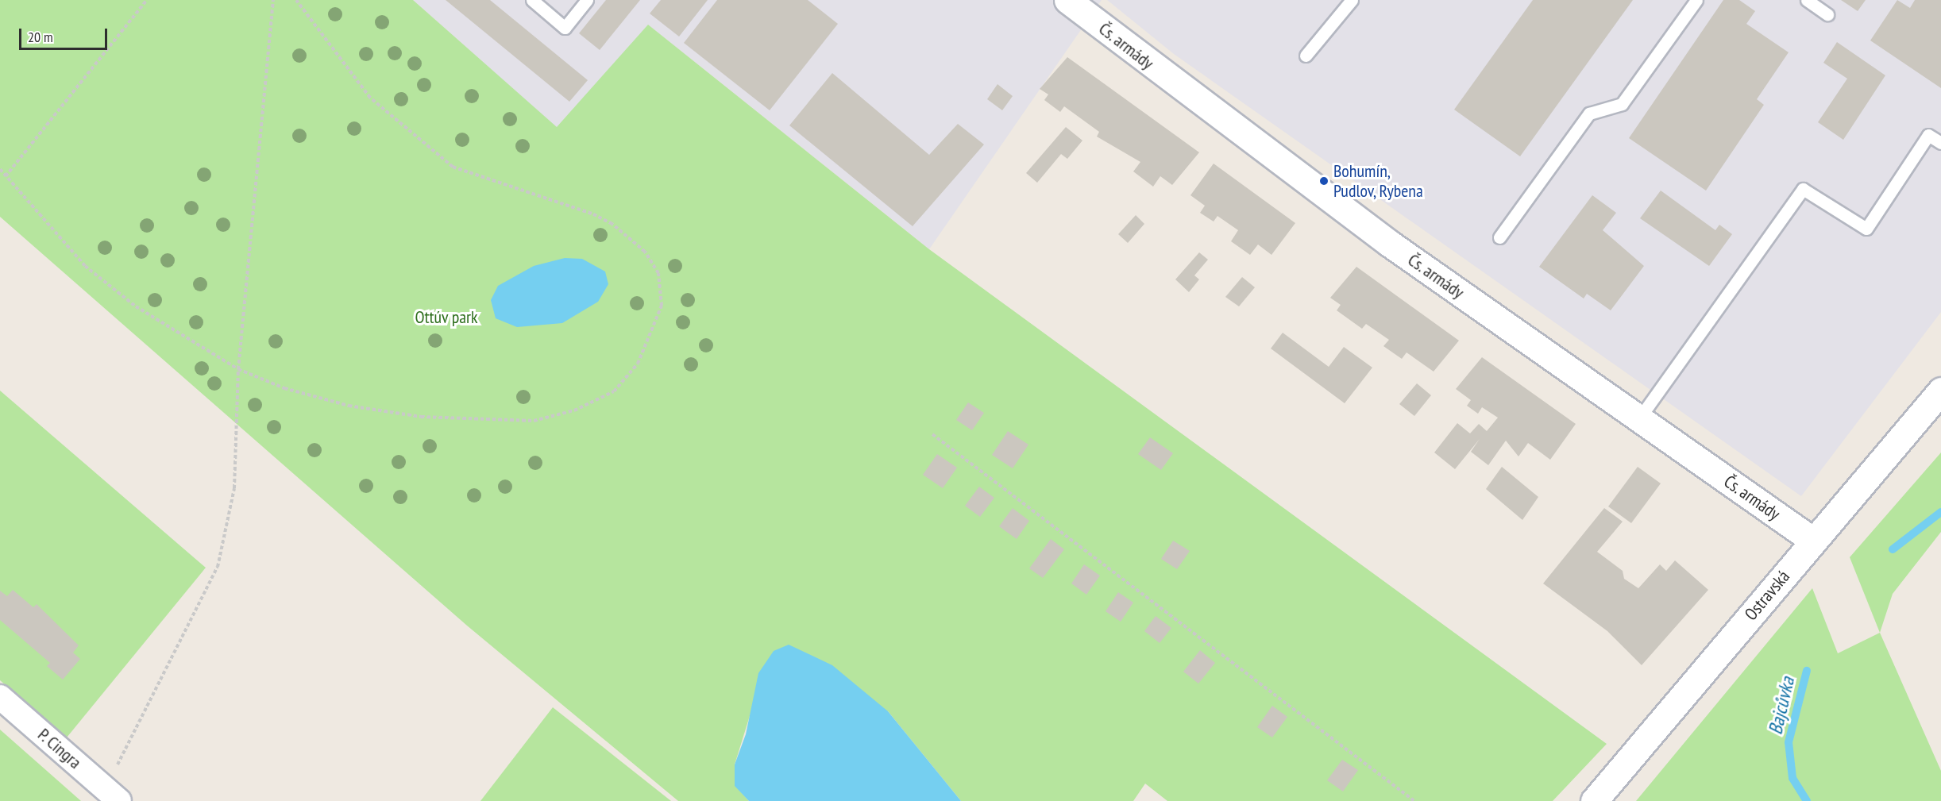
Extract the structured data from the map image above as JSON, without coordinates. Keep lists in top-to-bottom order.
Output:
{
  "streets": {
    "main road": ["Čs. armády", "Ostravská"],
    "street": ["P. Cingra"]
  },
  "crossings": [
    ["Čs. armády", "Ostravská"]
  ],
  "water": ["Bajcůvka"],
  "parks": ["Ottúv park"],
  "places": ["Bohumín, Pudlov, Rybena"],
  "scale_bar": "20 m"
}
